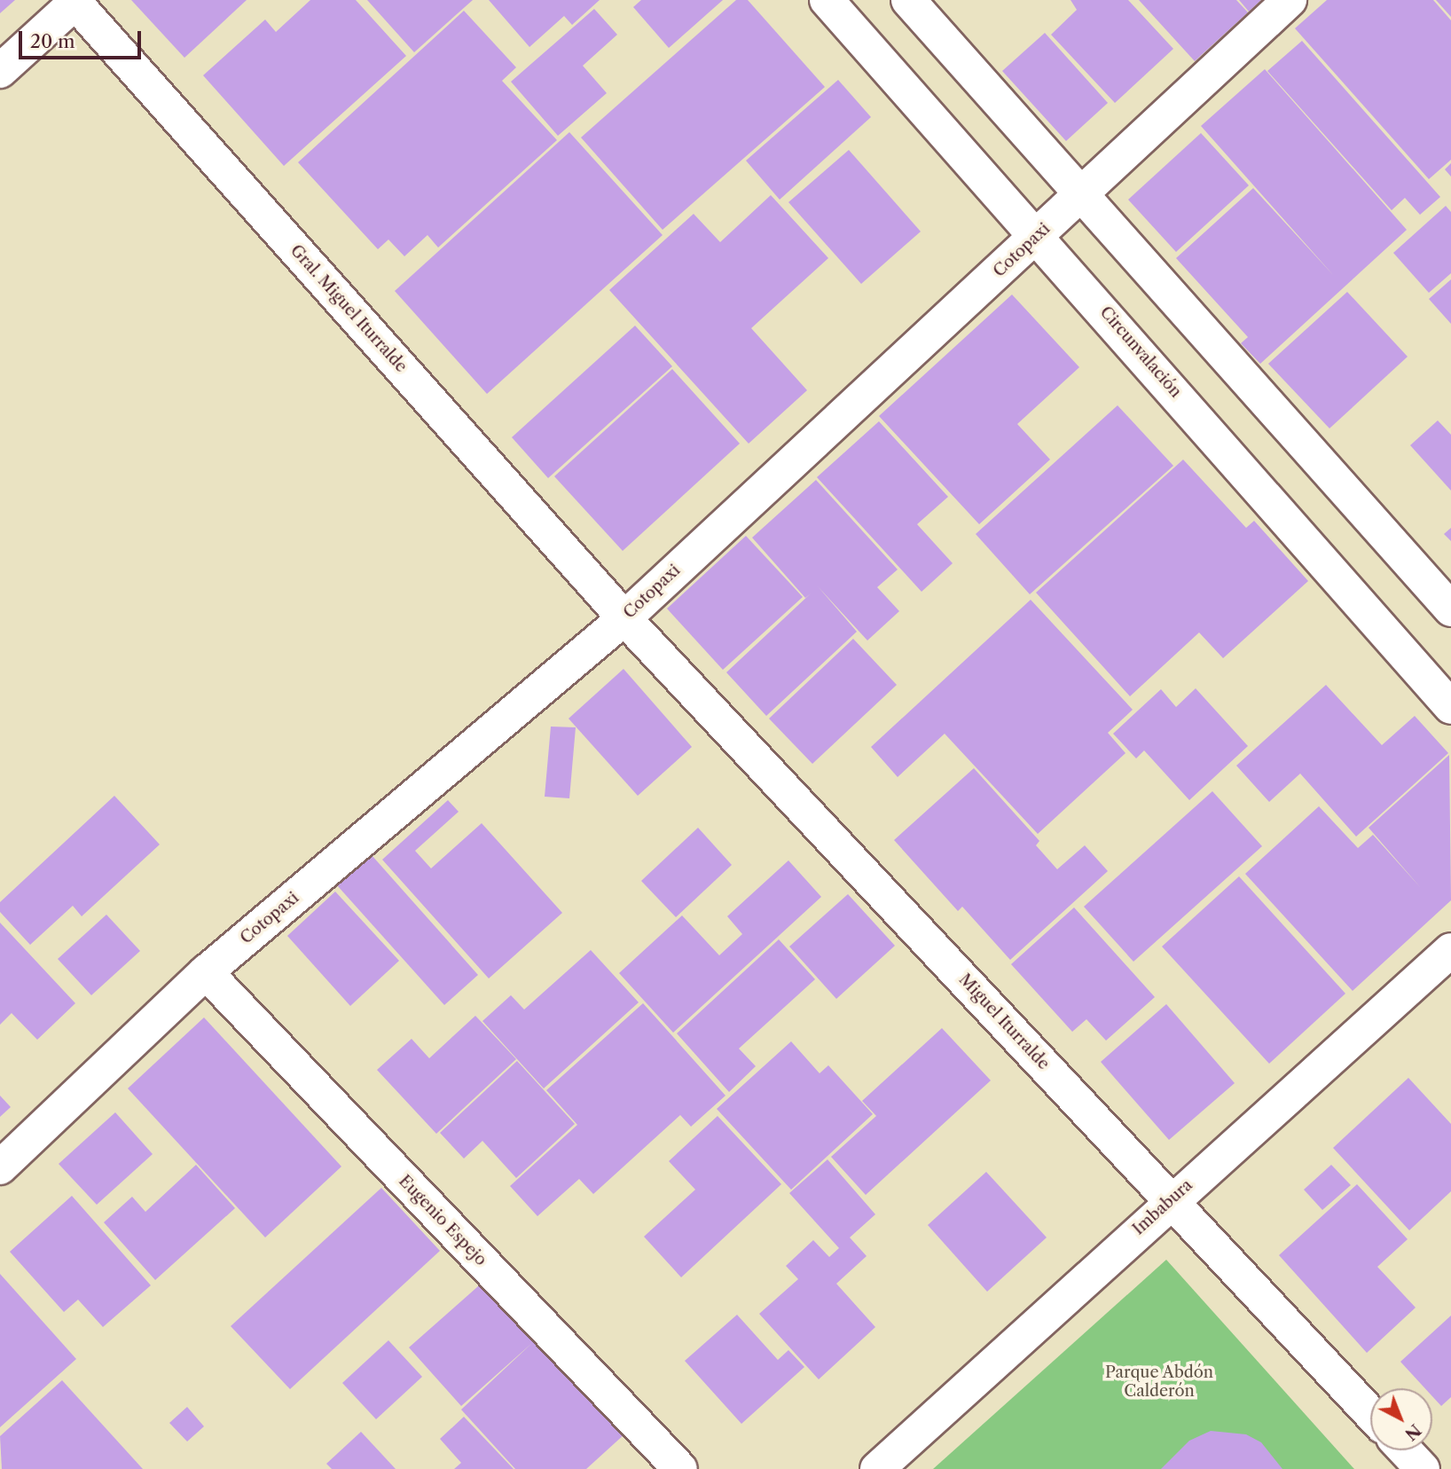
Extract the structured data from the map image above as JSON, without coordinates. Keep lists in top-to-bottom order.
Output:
{
  "streets": {
    "street": [
      "Cotopaxi",
      "Gral. Miguel Iturralde",
      "Circunvalación",
      "Miguel Iturralde",
      "Imbabura",
      "Eugenio Espejo"
    ]
  },
  "crossings": [
    ["Cotopaxi", "Gral. Miguel Iturralde"],
    ["Cotopaxi", "Circunvalación"],
    ["Cotopaxi", "Miguel Iturralde"],
    ["Cotopaxi", "Eugenio Espejo"],
    ["Gral. Miguel Iturralde", "Miguel Iturralde"],
    ["Miguel Iturralde", "Imbabura"]
  ],
  "parks": ["Parque Abdón Calderón"],
  "scale_bar": "20 m",
  "north": "bottom right"
}
